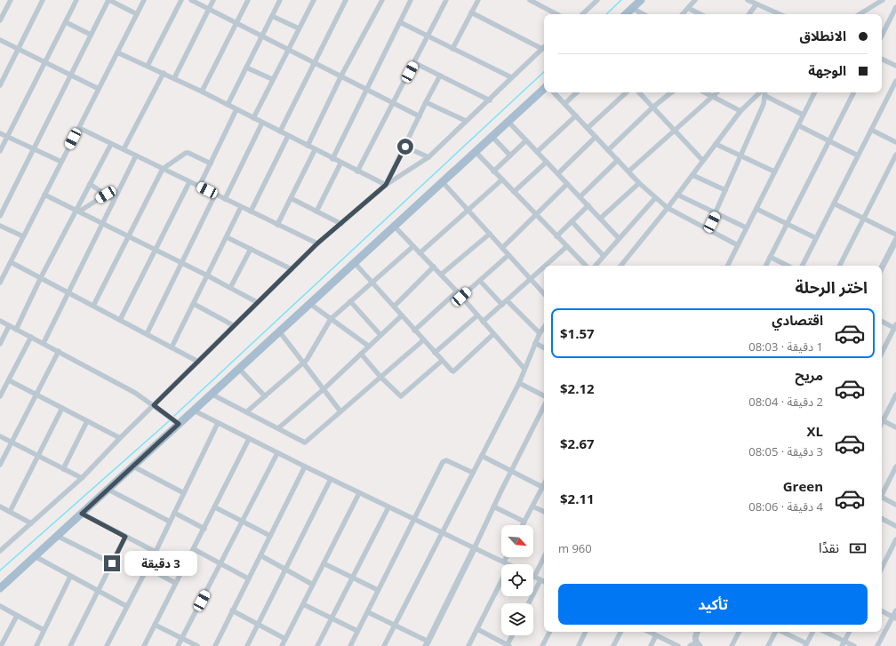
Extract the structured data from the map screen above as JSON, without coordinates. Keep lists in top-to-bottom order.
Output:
{
  "north": "bottom right",
  "page": {
    "banner": ["الانطلاق", "الوجهة"],
    "heading": "اختر الرحلة",
    "list": [
      {
        "name": "اقتصادي",
        "note": "1 دقيقة · 08:03",
        "value": "$1.57"
      },
      {
        "name": "مريح",
        "note": "2 دقيقة · 08:04",
        "value": "$2.12"
      },
      {
        "name": "XL",
        "note": "3 دقيقة · 08:05",
        "value": "$2.67"
      },
      {
        "name": "Green",
        "note": "4 دقيقة · 08:06",
        "value": "$2.11"
      }
    ],
    "pay": ["نقدًا", "960 m"],
    "bubble": "3 دقيقة",
    "buttons": "تأكيد"
  }
}
